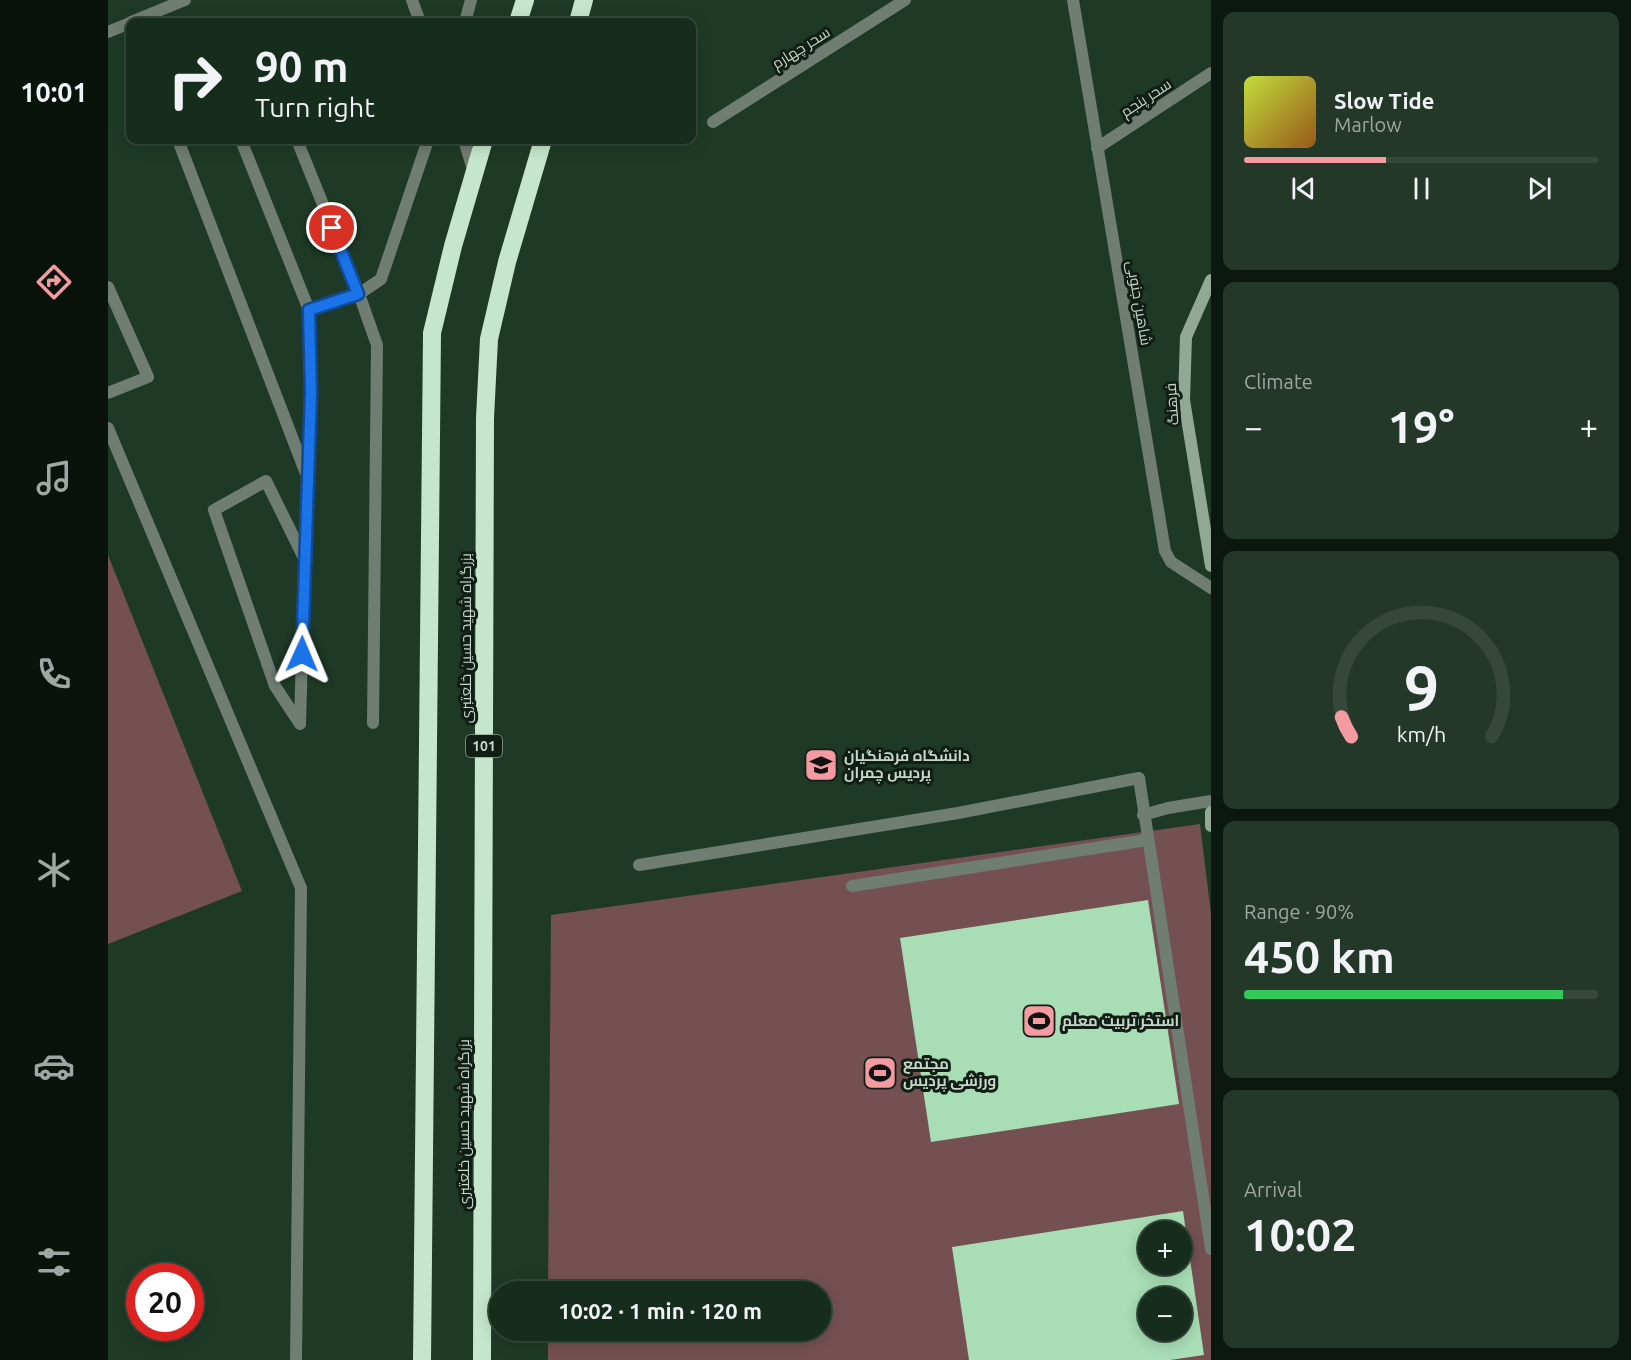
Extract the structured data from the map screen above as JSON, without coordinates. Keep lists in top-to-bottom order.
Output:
{
  "streets": {
    "highway": ["بزرگراه شهید حسین خلعتبری", "101"],
    "main road": ["فرهنگ"],
    "street": ["سحر چهارم", "سحر پنجم", "شاهین جنوبی"]
  },
  "crossings": [
    ["سحر پنجم", "شاهین جنوبی"]
  ],
  "places": {
    "school or university": ["دانشگاه فرهنگیان پردیس چمران"],
    "sports": ["استخر تربیت معلم", "مجتمع ورزشی پردیس"]
  },
  "page": {
    "tabs": "10:01",
    "turn": ["90 m", "Turn right"],
    "song": ["Slow Tide", "Marlow"],
    "tile": [
      "Climate",
      ["Range · 90%", "450 km"],
      ["Arrival", "10:02"]
    ],
    "heat": ["−", "19°", "+"],
    "map_buttons": ["+", "−"],
    "limit": "20",
    "trip": "10:02 · 1 min · 120 m",
    "gauge": ["9", "km/h"]
  }
}
